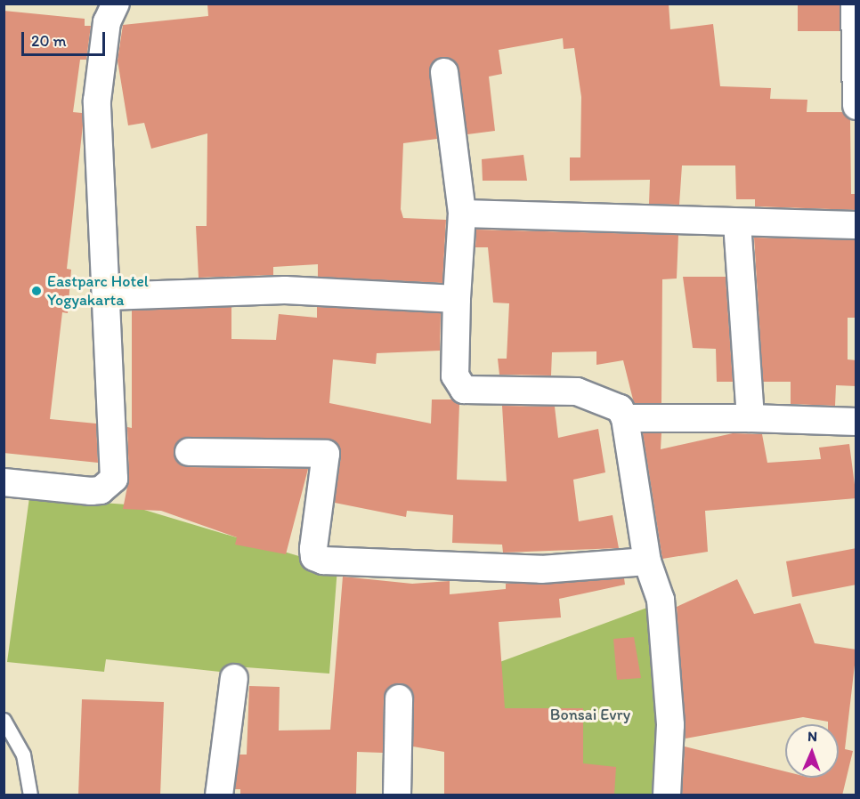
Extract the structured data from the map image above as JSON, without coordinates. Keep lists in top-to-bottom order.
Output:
{
  "parks": ["Bonsai Evry"],
  "places": ["Eastparc Hotel Yogyakarta"],
  "scale_bar": "20 m",
  "north": "top"
}
